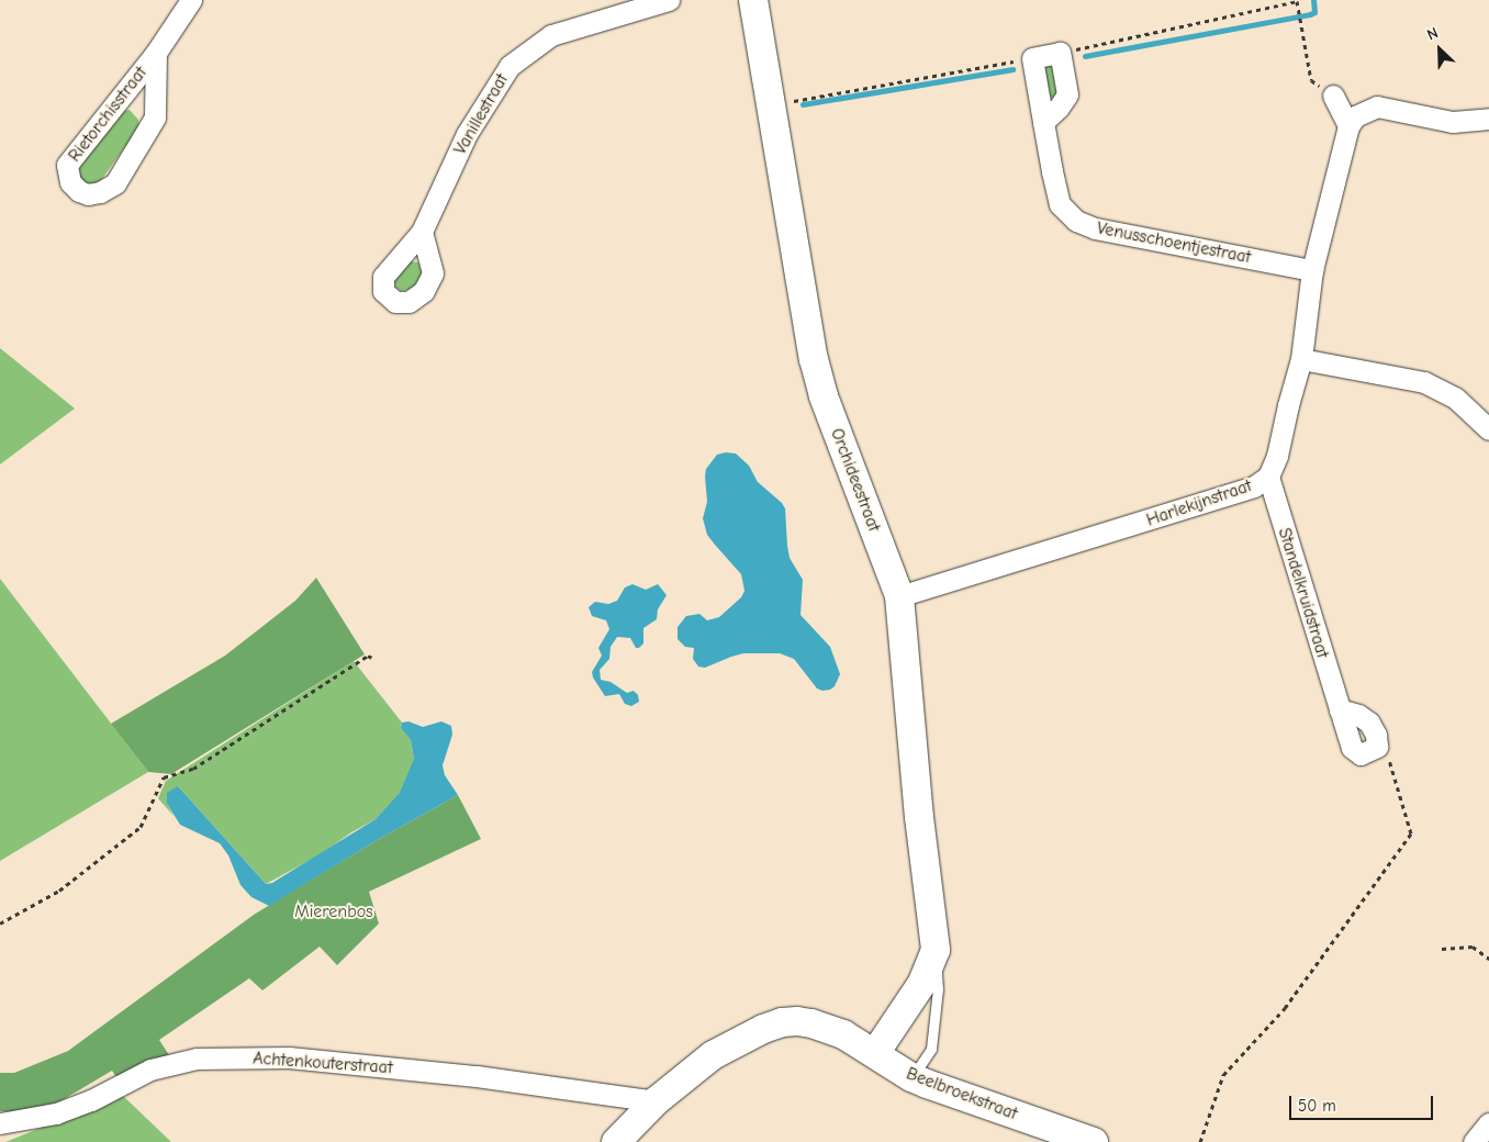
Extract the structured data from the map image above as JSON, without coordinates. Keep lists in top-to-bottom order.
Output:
{
  "streets": {
    "street": [
      "Rietorchisstraat",
      "Vanillestraat",
      "Venusschoentjestraat",
      "Orchideestraat",
      "Harlekijnstraat",
      "Standelkruidstraat",
      "Achtenkouterstraat",
      "Beelbroekstraat"
    ]
  },
  "crossings": [
    ["Venusschoentjestraat", "Harlekijnstraat"],
    ["Orchideestraat", "Harlekijnstraat"],
    ["Orchideestraat", "Beelbroekstraat"],
    ["Harlekijnstraat", "Standelkruidstraat"],
    ["Achtenkouterstraat", "Beelbroekstraat"]
  ],
  "parks": ["Mierenbos"],
  "scale_bar": "50 m",
  "north": "top left"
}
